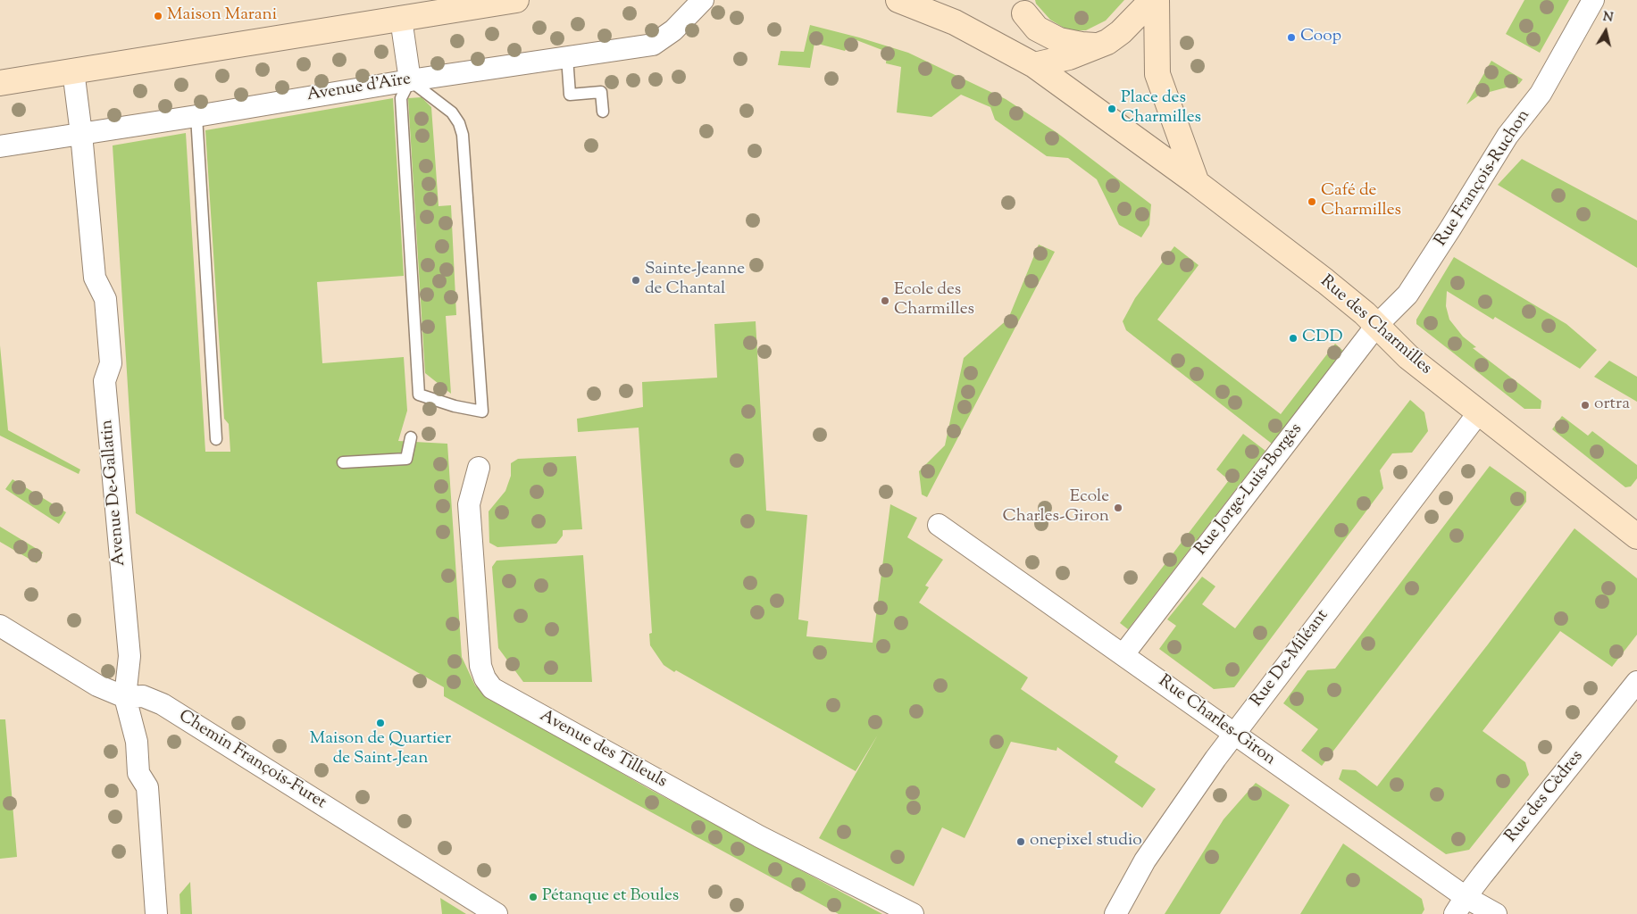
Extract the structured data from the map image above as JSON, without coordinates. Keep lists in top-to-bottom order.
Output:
{
  "streets": {
    "main road": ["Rue des Charmilles"],
    "street": [
      "Avenue d'Aïre",
      "Rue François-Ruchon",
      "Rue Jorge-Luis-Borgès",
      "Avenue De-Gallatin",
      "Rue De-Miléant",
      "Rue Charles-Giron",
      "Avenue des Tilleuls",
      "Chemin François-Furet",
      "Rue des Cèdres"
    ]
  },
  "crossings": [
    ["Avenue d'Aïre", "Avenue De-Gallatin"],
    ["Rue François-Ruchon", "Rue des Charmilles"],
    ["Rue François-Ruchon", "Rue Jorge-Luis-Borgès"],
    ["Rue des Charmilles", "Rue Jorge-Luis-Borgès"],
    ["Rue des Charmilles", "Rue De-Miléant"],
    ["Rue Jorge-Luis-Borgès", "Rue Charles-Giron"],
    ["Avenue De-Gallatin", "Chemin François-Furet"],
    ["Rue De-Miléant", "Rue Charles-Giron"],
    ["Rue Charles-Giron", "Rue des Cèdres"]
  ],
  "places": [
    "Maison Marani",
    "Coop",
    "Place des Charmilles",
    "Café de Charmilles",
    "Sainte-Jeanne de Chantal",
    "Ecole des Charmilles",
    "CDD",
    "ortra",
    "Ecole Charles-Giron",
    "Maison de Quartier de Saint-Jean",
    "onepixel studio",
    "Pétanque et Boules"
  ],
  "north": "top"
}
